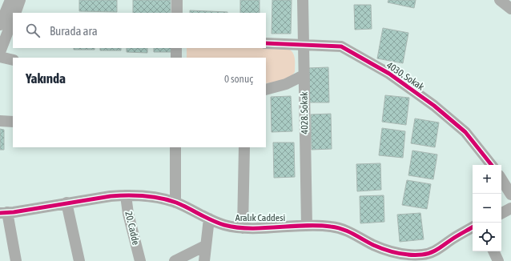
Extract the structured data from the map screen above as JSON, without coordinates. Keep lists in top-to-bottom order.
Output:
{
  "streets": {
    "street": [
      "4030. Sokak",
      "4028. Sokak",
      "Aralık Caddesi",
      "20. Cadde"
    ]
  },
  "crossings": [
    ["4030. Sokak", "4028. Sokak"],
    ["4028. Sokak", "Aralık Caddesi"],
    ["Aralık Caddesi", "20. Cadde"]
  ],
  "page": {
    "search": "Burada ara",
    "heading": ["Yakında", "0 sonuç"],
    "map_buttons": ["+", "−"]
  }
}
